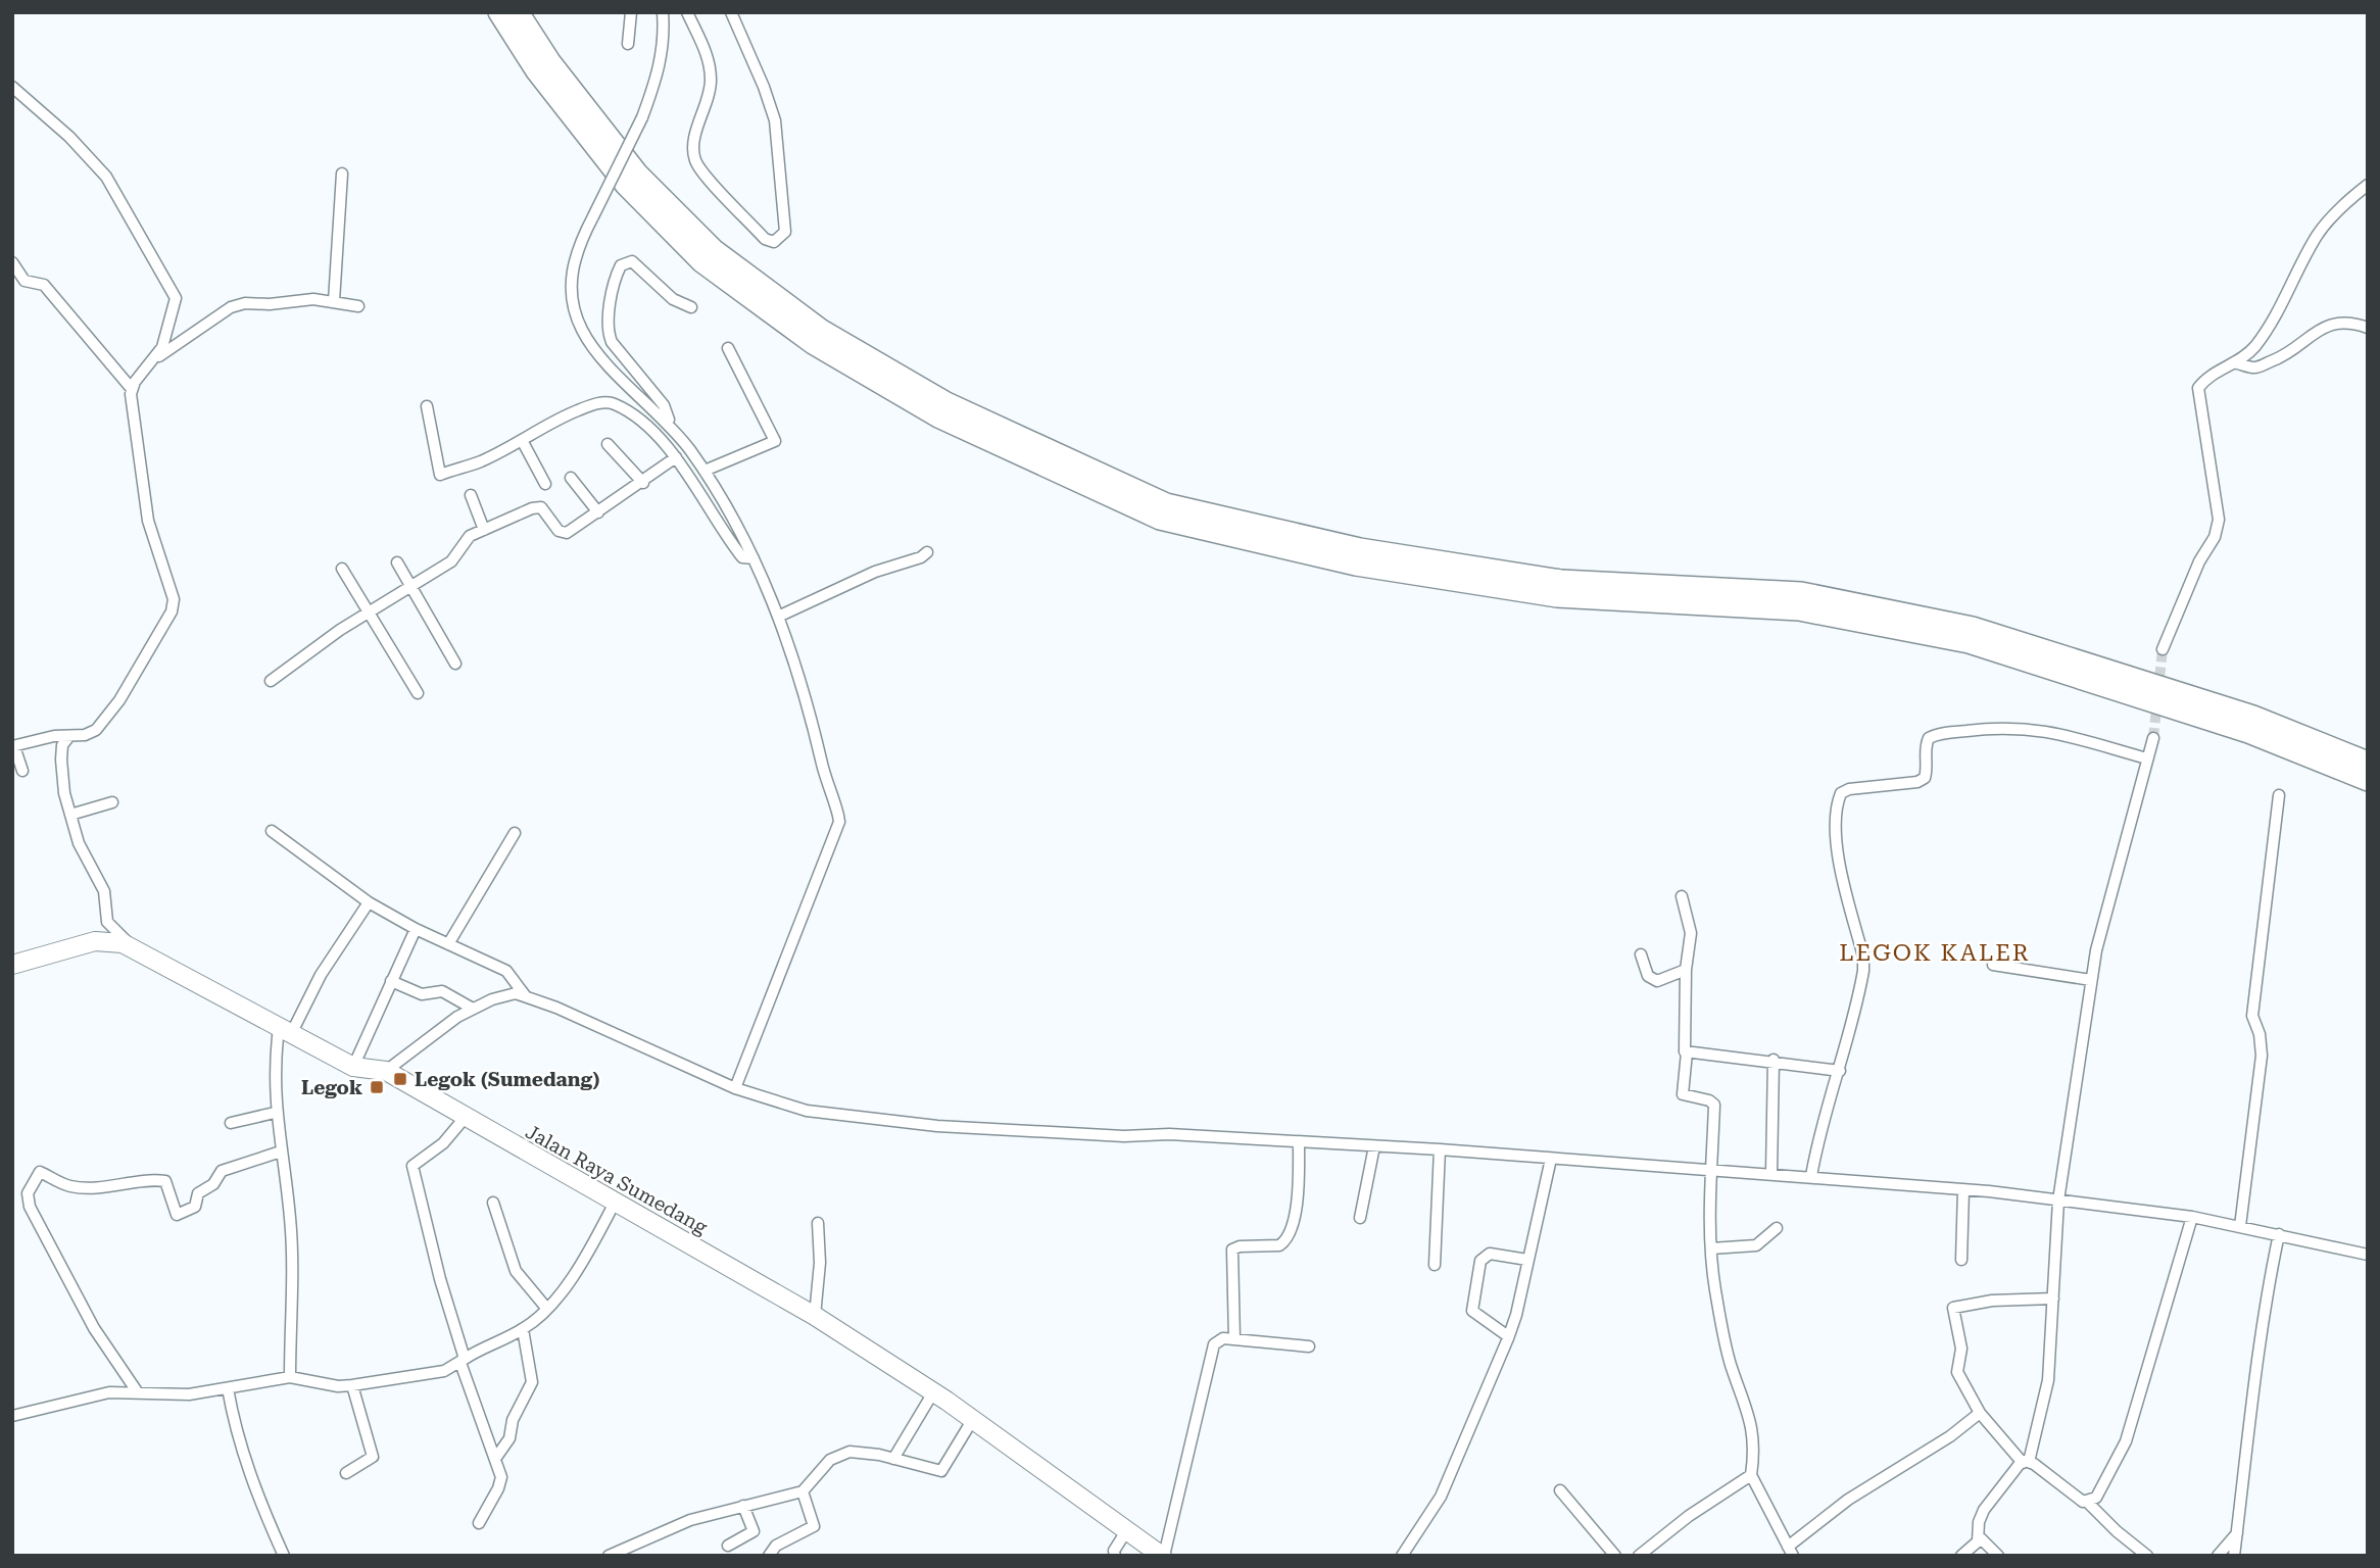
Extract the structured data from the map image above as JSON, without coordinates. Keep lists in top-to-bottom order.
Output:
{
  "streets": {
    "highway": ["Jalan Raya Sumedang"]
  },
  "districts": ["LEGOK KALER"],
  "places": {
    "transit": ["Legok (Sumedang)", "Legok"]
  }
}
